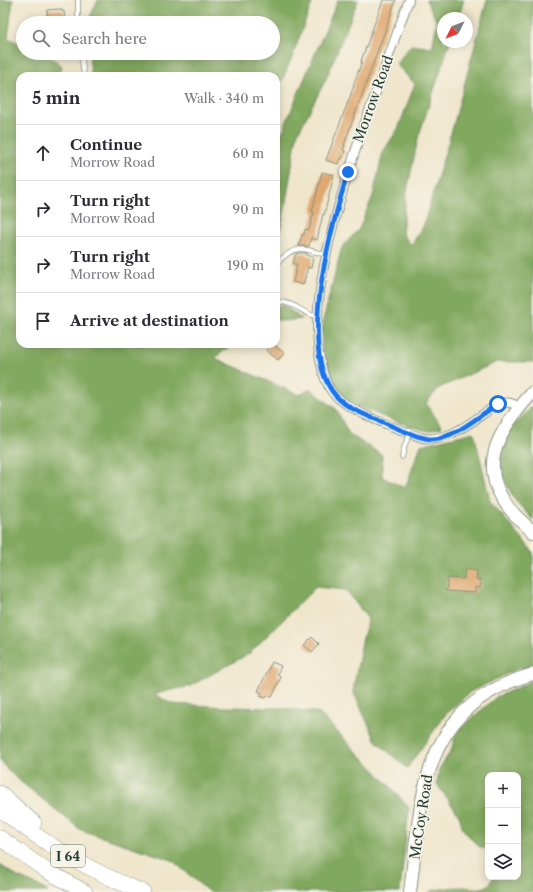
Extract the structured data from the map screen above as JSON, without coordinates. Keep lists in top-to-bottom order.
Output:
{
  "streets": {
    "highway": ["I 64"],
    "street": ["Morrow Road", "McCoy Road"]
  },
  "north": "bottom left",
  "page": {
    "search": "Search here",
    "heading": ["5 min", "Walk · 340 m"],
    "list": [
      ["Continue", "Morrow Road", "60 m"],
      ["Turn right", "Morrow Road", "90 m"],
      ["Turn right", "Morrow Road", "190 m"],
      "Arrive at destination"
    ],
    "map_buttons": ["+", "−"]
  }
}
